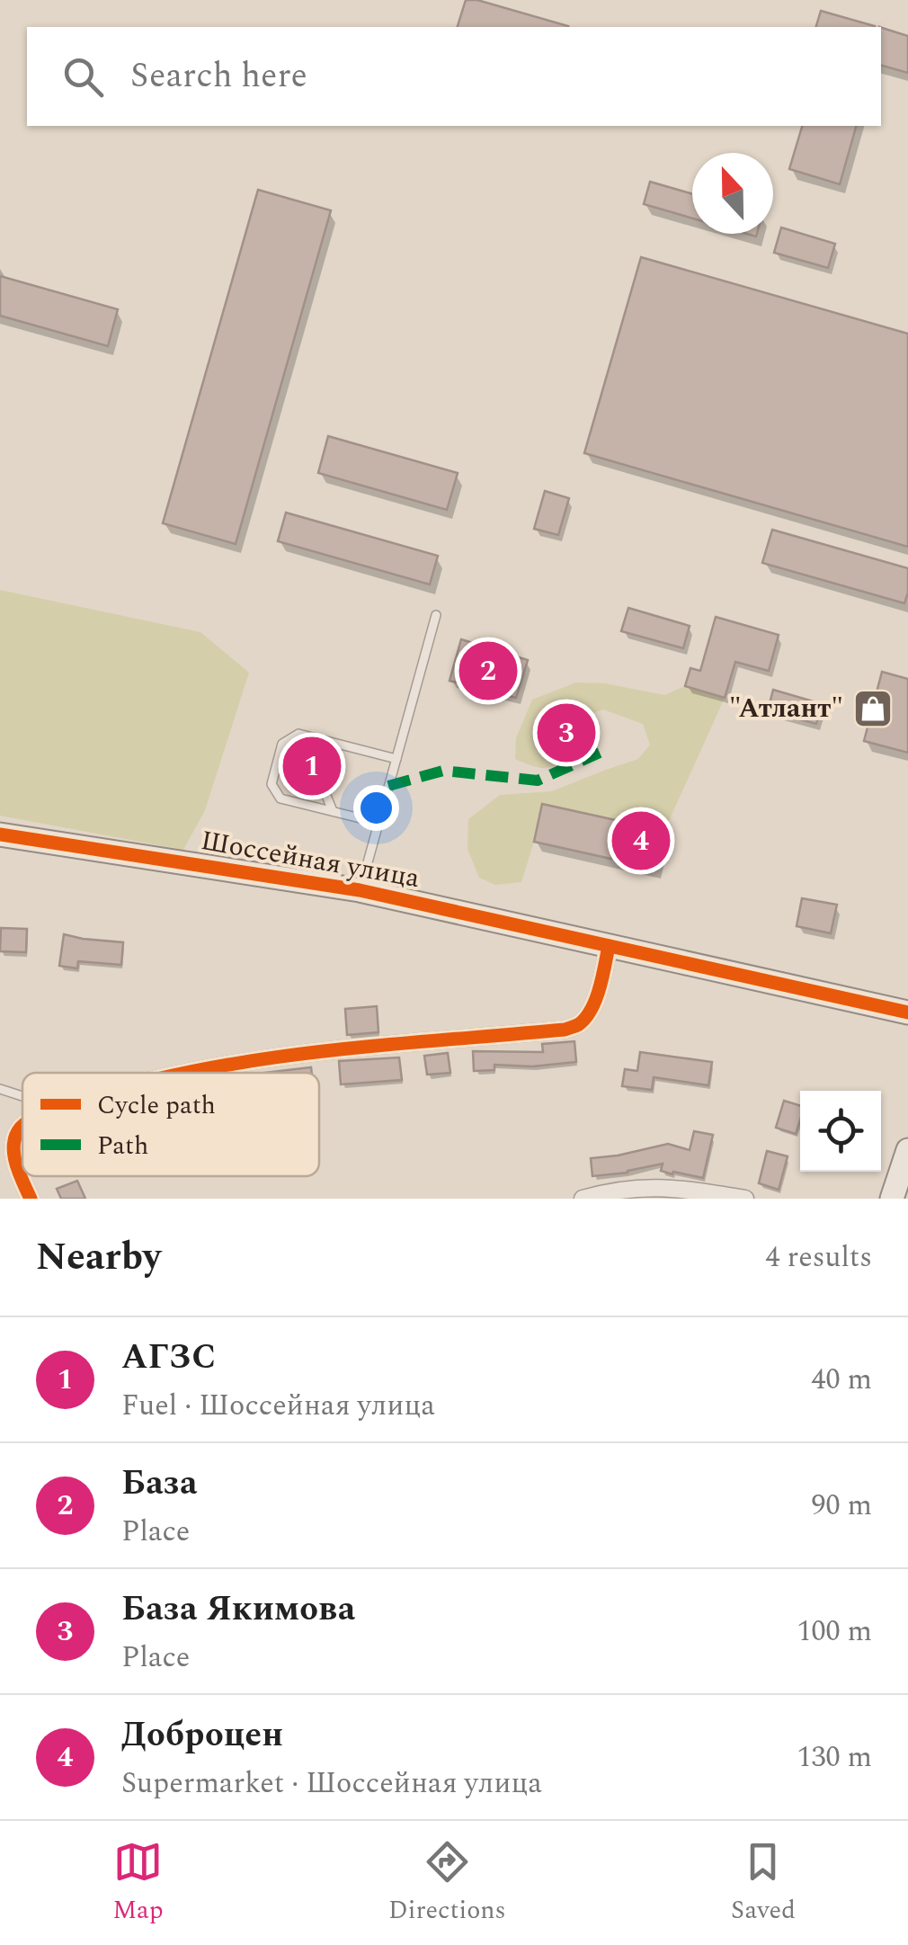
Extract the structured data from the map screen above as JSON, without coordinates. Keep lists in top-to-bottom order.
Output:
{
  "streets": {
    "street": ["Шоссейная улица"]
  },
  "places": {
    "shop": ["\"Атлант\""]
  },
  "legend": ["Cycle path", "Path"],
  "north": "top",
  "page": {
    "search": "Search here",
    "pins": [
      "2",
      "3",
      "1",
      "4"
    ],
    "heading": ["Nearby", "4 results"],
    "list": [
      {
        "mark": "1",
        "name": "АГЗС",
        "note": "Fuel · Шоссейная улица",
        "value": "40 m"
      },
      {
        "mark": "2",
        "name": "База",
        "note": "Place",
        "value": "90 m"
      },
      {
        "mark": "3",
        "name": "База Якимова",
        "note": "Place",
        "value": "100 m"
      },
      {
        "mark": "4",
        "name": "Доброцен",
        "note": "Supermarket · Шоссейная улица",
        "value": "130 m"
      }
    ],
    "nav": ["Map", "Directions", "Saved"]
  }
}
